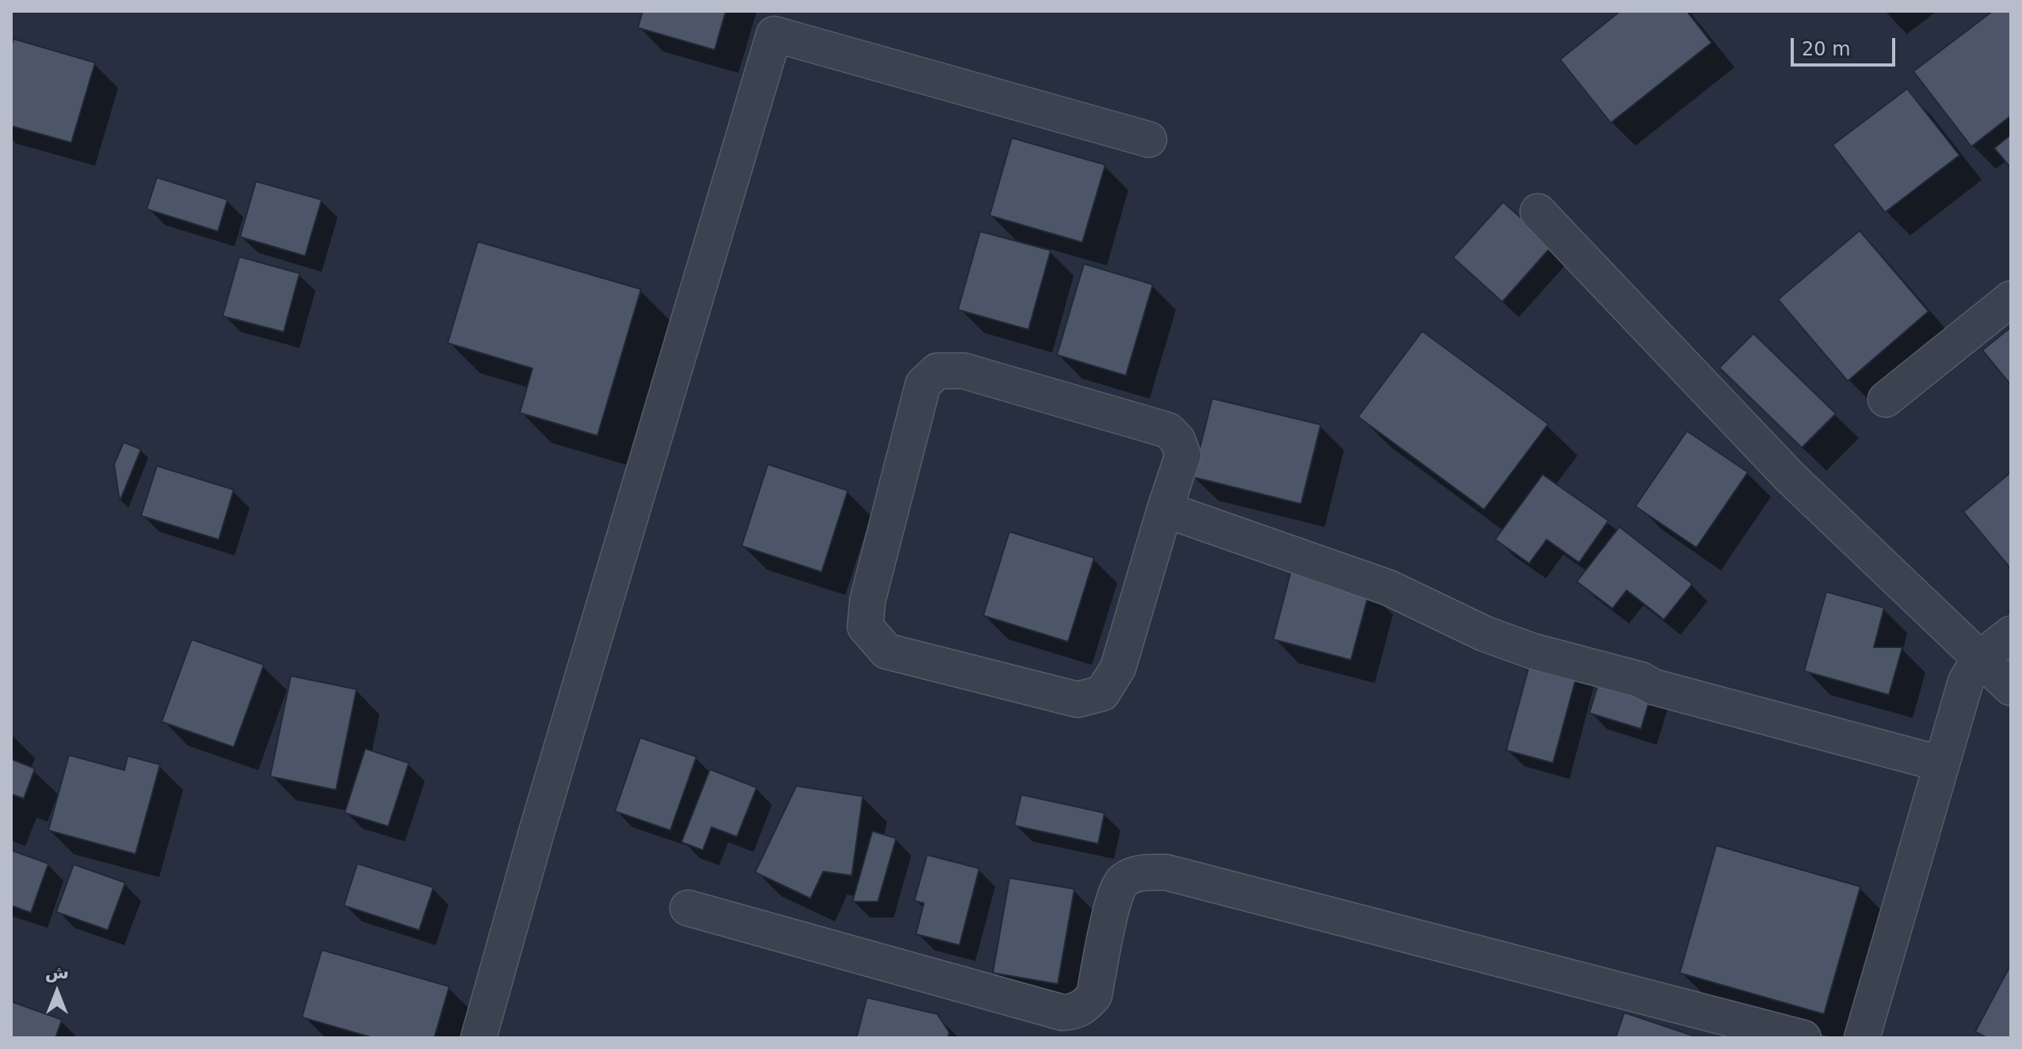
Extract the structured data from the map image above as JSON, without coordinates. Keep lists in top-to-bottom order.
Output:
{
  "scale_bar": "20 m",
  "north": "top"
}
